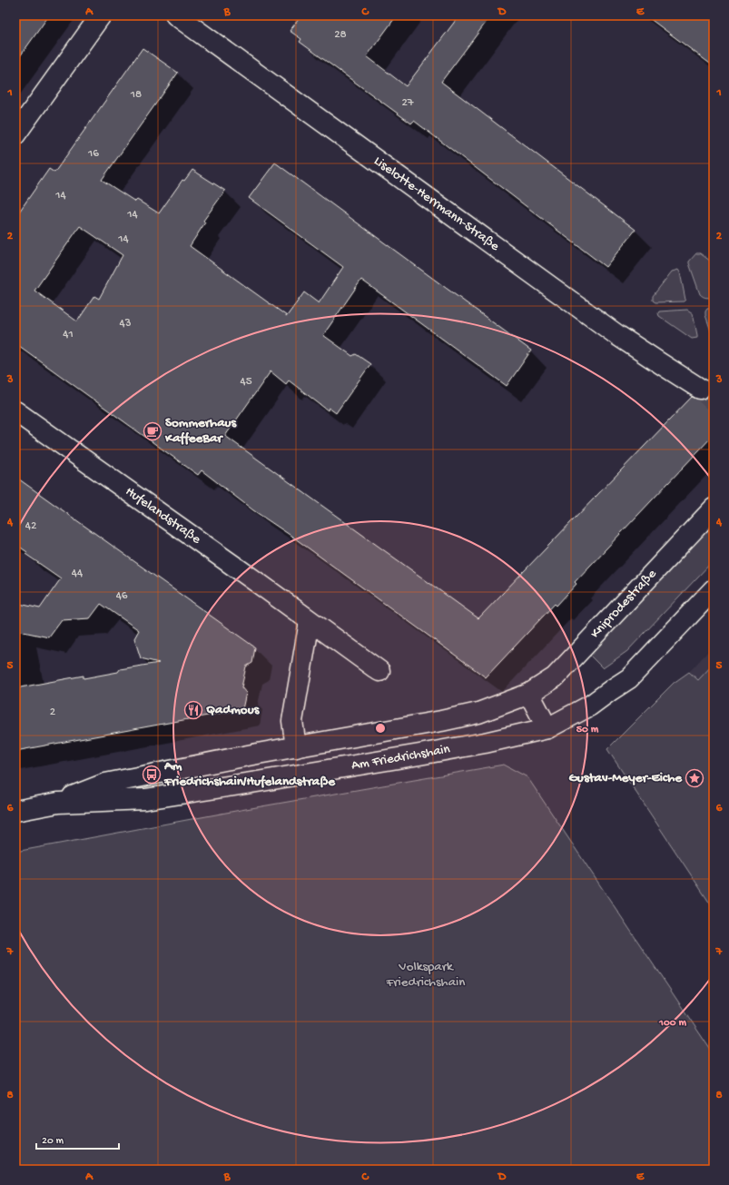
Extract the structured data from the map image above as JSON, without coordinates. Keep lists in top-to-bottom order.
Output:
{
  "streets": {
    "street": [
      "Liselotte-Herrmann-Straße",
      "Hufelandstraße",
      "Kniprodestraße",
      "Am Friedrichshain"
    ]
  },
  "crossings": [
    ["Kniprodestraße", "Am Friedrichshain"]
  ],
  "parks": ["Volkspark Friedrichshain"],
  "places": {
    "cafe": ["Sommerhaus KaffeeBar"],
    "restaurant": ["Qadmous"],
    "bus stop": ["Am Friedrichshain/Hufelandstraße"],
    "place": ["Gustav-Meyer-Eiche"]
  },
  "house_numbers": [
    "28",
    "18",
    "27",
    "16",
    "14",
    "14",
    "14",
    "43",
    "41",
    "45",
    "42",
    "44",
    "46",
    "2"
  ],
  "scale_bar": "20 m",
  "grid": {
    "columns": [
      "A",
      "B",
      "C",
      "D",
      "E"
    ],
    "rows": [
      "1",
      "2",
      "3",
      "4",
      "5",
      "6",
      "7",
      "8"
    ]
  },
  "rings": ["50 m", "100 m"]
}
